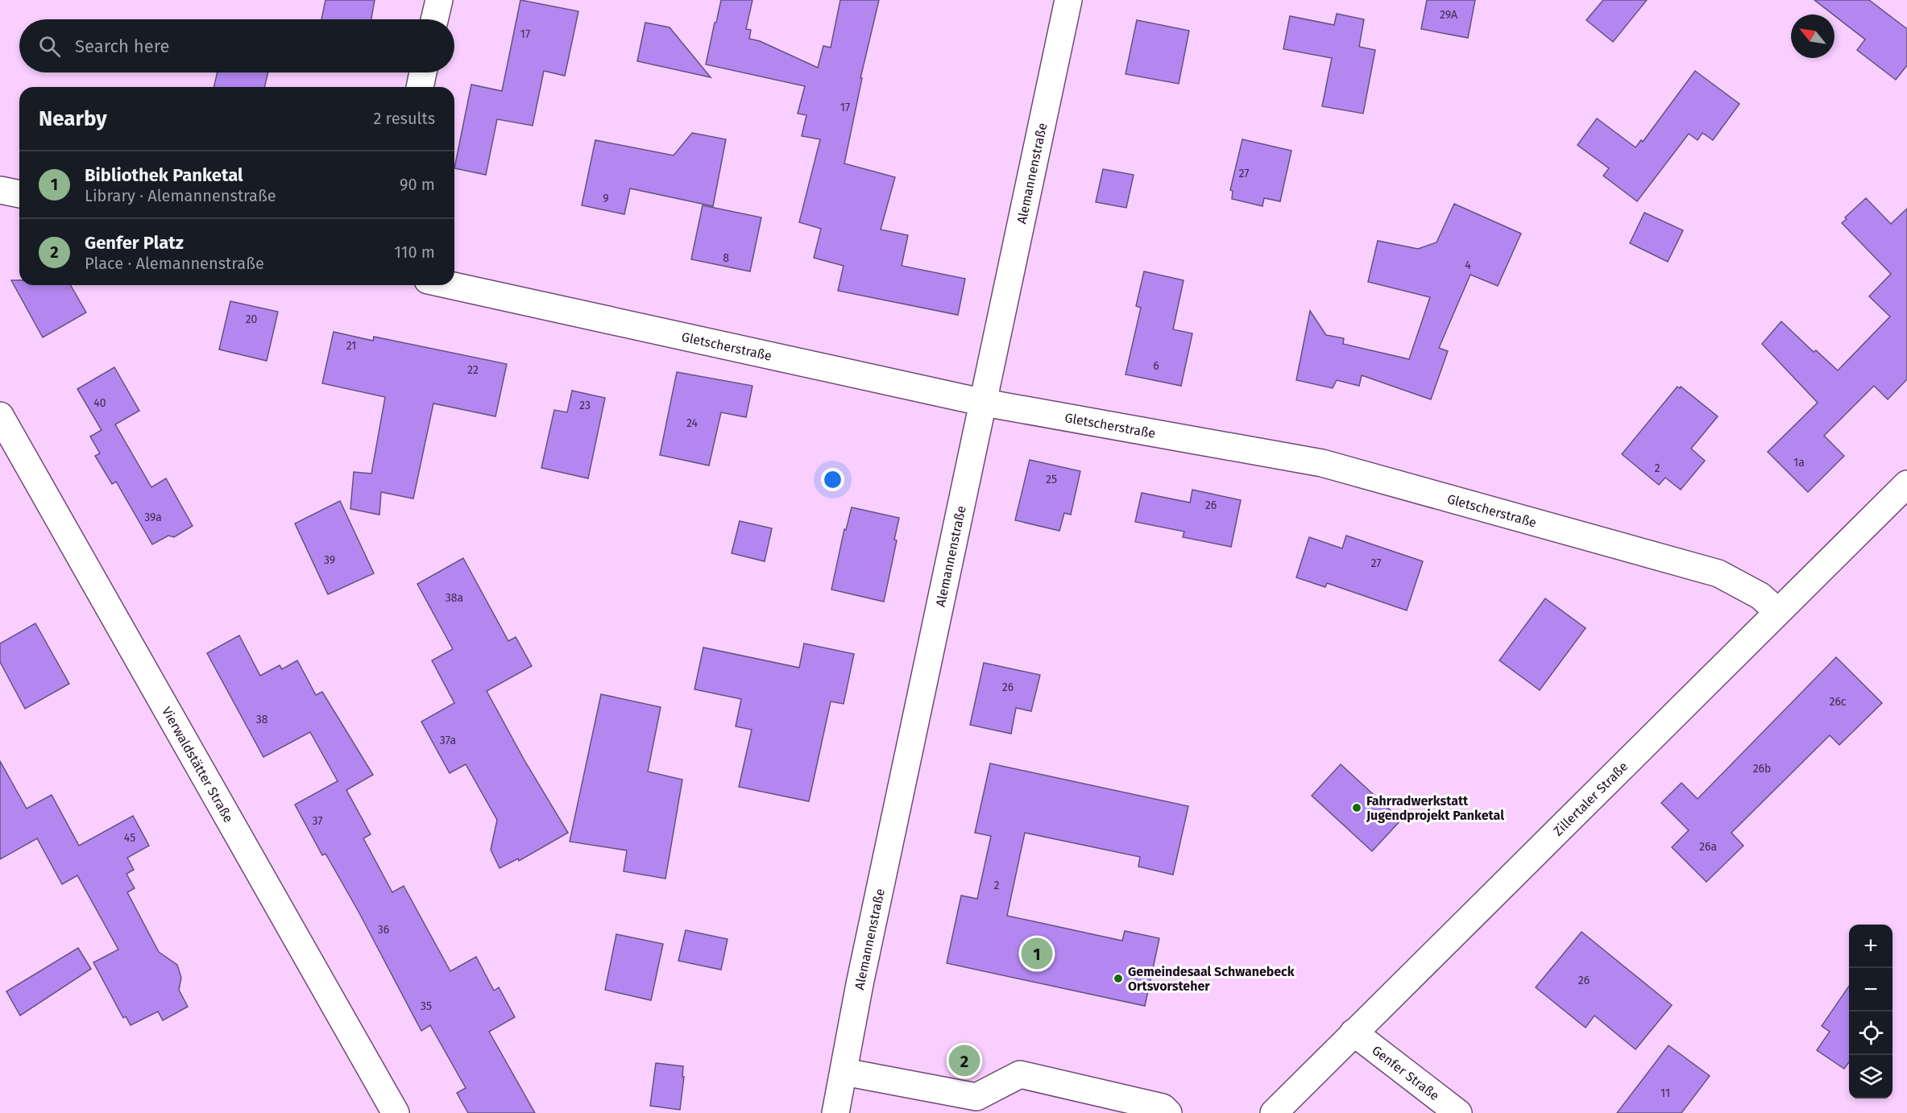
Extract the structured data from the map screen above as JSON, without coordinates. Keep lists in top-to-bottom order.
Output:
{
  "streets": {
    "street": [
      "Alemannenstraße",
      "Gletscherstraße",
      "Vierwaldstätter Straße",
      "Zillertaler Straße",
      "Genfer Straße"
    ]
  },
  "crossings": [
    ["Alemannenstraße", "Gletscherstraße"],
    ["Gletscherstraße", "Zillertaler Straße"],
    ["Zillertaler Straße", "Genfer Straße"]
  ],
  "places": ["Fahrradwerkstatt Jugendprojekt Panketal", "Gemeindesaal Schwanebeck Ortsvorsteher"],
  "house_numbers": [
    "29A",
    "17",
    "17",
    "27",
    "9",
    "8",
    "4",
    "20",
    "21",
    "6",
    "22",
    "40",
    "23",
    "24",
    "1a",
    "2",
    "25",
    "26",
    "39a",
    "39",
    "27",
    "38a",
    "26",
    "26c",
    "38",
    "37a",
    "26b",
    "37",
    "45",
    "26a",
    "2",
    "36",
    "26",
    "35",
    "11"
  ],
  "north": "top left",
  "page": {
    "search": "Search here",
    "heading": ["Nearby", "2 results"],
    "list": [
      {
        "mark": "1",
        "name": "Bibliothek Panketal",
        "note": "Library · Alemannenstraße",
        "value": "90 m"
      },
      {
        "mark": "2",
        "name": "Genfer Platz",
        "note": "Place · Alemannenstraße",
        "value": "110 m"
      }
    ],
    "map_buttons": ["+", "−"],
    "pins": ["1", "2"]
  }
}
